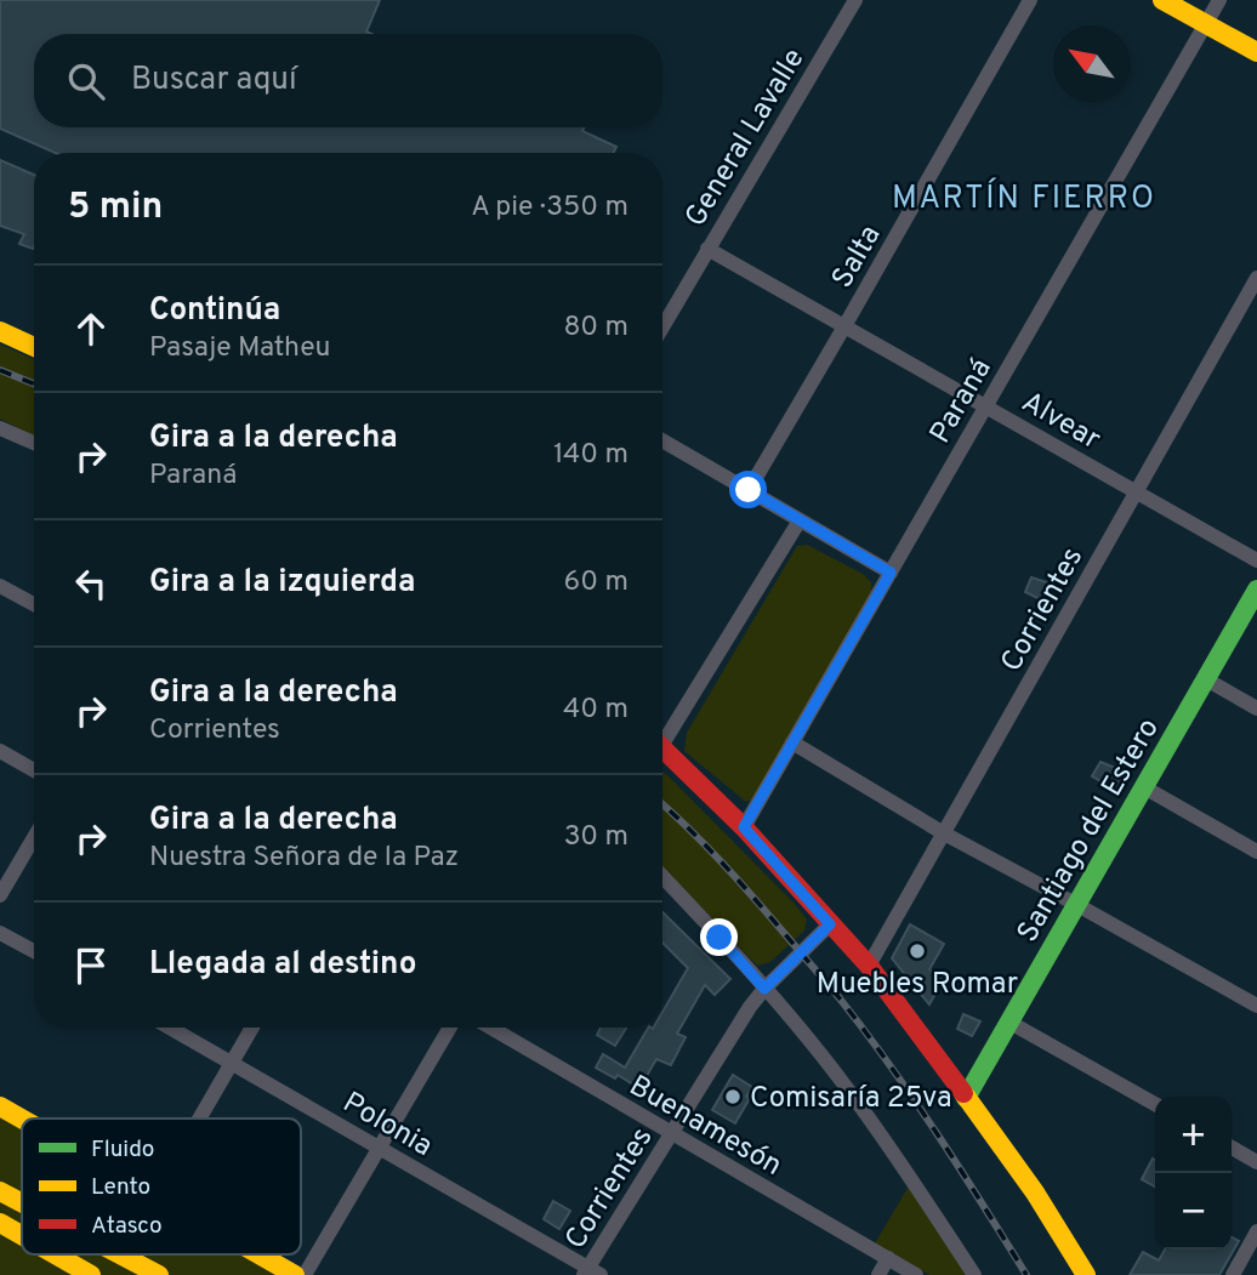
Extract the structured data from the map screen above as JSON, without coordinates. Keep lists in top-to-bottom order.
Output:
{
  "streets": {
    "main road": ["Santiago del Estero"],
    "street": [
      "General Lavalle",
      "Salta",
      "Paraná",
      "Alvear",
      "Corrientes",
      "Polonia",
      "Buenamesón"
    ]
  },
  "crossings": [
    ["General Lavalle", "Alvear"],
    ["Salta", "Alvear"],
    ["Paraná", "Alvear"],
    ["Alvear", "Corrientes"],
    ["Corrientes", "Polonia"],
    ["Corrientes", "Buenamesón"]
  ],
  "districts": ["MARTÍN FIERRO"],
  "places": ["Muebles Romar", "Comisaría 25va"],
  "legend": ["Fluido", "Lento", "Atasco"],
  "north": "top left",
  "page": {
    "search": "Buscar aquí",
    "heading": ["5 min", "A pie · 350 m"],
    "list": [
      ["Continúa", "Pasaje Matheu", "80 m"],
      ["Gira a la derecha", "Paraná", "140 m"],
      ["Gira a la izquierda", "60 m"],
      ["Gira a la derecha", "Corrientes", "40 m"],
      ["Gira a la derecha", "Nuestra Señora de la Paz", "30 m"],
      "Llegada al destino"
    ],
    "map_buttons": ["+", "−"]
  }
}
